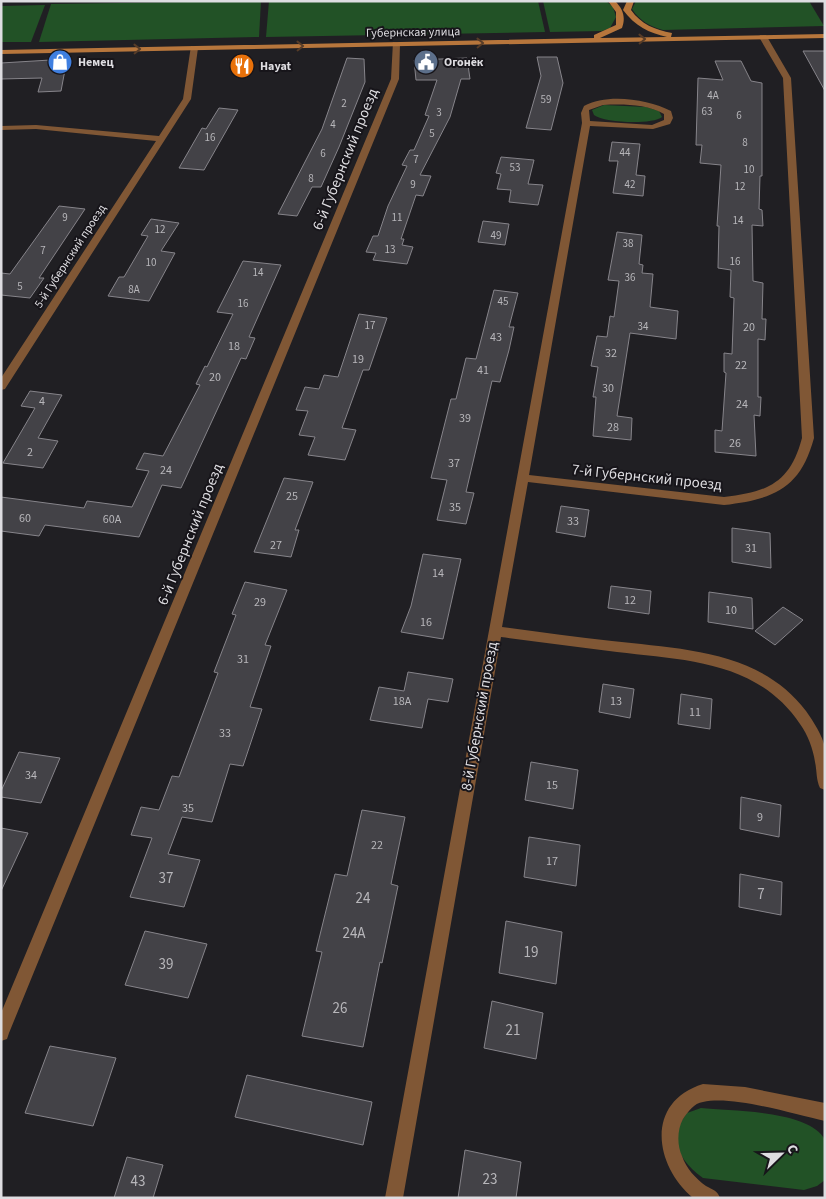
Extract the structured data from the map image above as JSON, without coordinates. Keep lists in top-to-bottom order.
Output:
{
  "streets": {
    "street": [
      "Губернская улица",
      "6-й Губернский проезд",
      "5-й Губернский проезд",
      "7-й Губернский проезд",
      "8-й Губернский проезд"
    ]
  },
  "crossings": [
    ["Губернская улица", "6-й Губернский проезд"],
    ["Губернская улица", "5-й Губернский проезд"],
    ["Губернская улица", "7-й Губернский проезд"]
  ],
  "one_way": ["Губернская улица"],
  "places": {
    "shop": ["Немец"],
    "public building": ["Огонёк"],
    "restaurant": ["Hayat"]
  },
  "house_numbers": [
    "4А",
    "59",
    "2",
    "63",
    "3",
    "6",
    "4",
    "5",
    "16",
    "8",
    "44",
    "6",
    "7",
    "53",
    "10",
    "8",
    "9",
    "42",
    "12",
    "9",
    "11",
    "14",
    "12",
    "49",
    "38",
    "13",
    "7",
    "16",
    "10",
    "14",
    "36",
    "5",
    "8А",
    "45",
    "16",
    "17",
    "34",
    "20",
    "43",
    "18",
    "32",
    "19",
    "22",
    "41",
    "20",
    "30",
    "4",
    "24",
    "39",
    "28",
    "26",
    "2",
    "37",
    "24",
    "25",
    "35",
    "60",
    "60А",
    "33",
    "27",
    "31",
    "14",
    "12",
    "29",
    "10",
    "16",
    "31",
    "18А",
    "13",
    "11",
    "33",
    "34",
    "15",
    "35",
    "9",
    "22",
    "17",
    "37",
    "7",
    "24",
    "24А",
    "19",
    "39",
    "26",
    "21",
    "23",
    "43"
  ],
  "north": "top right"
}
